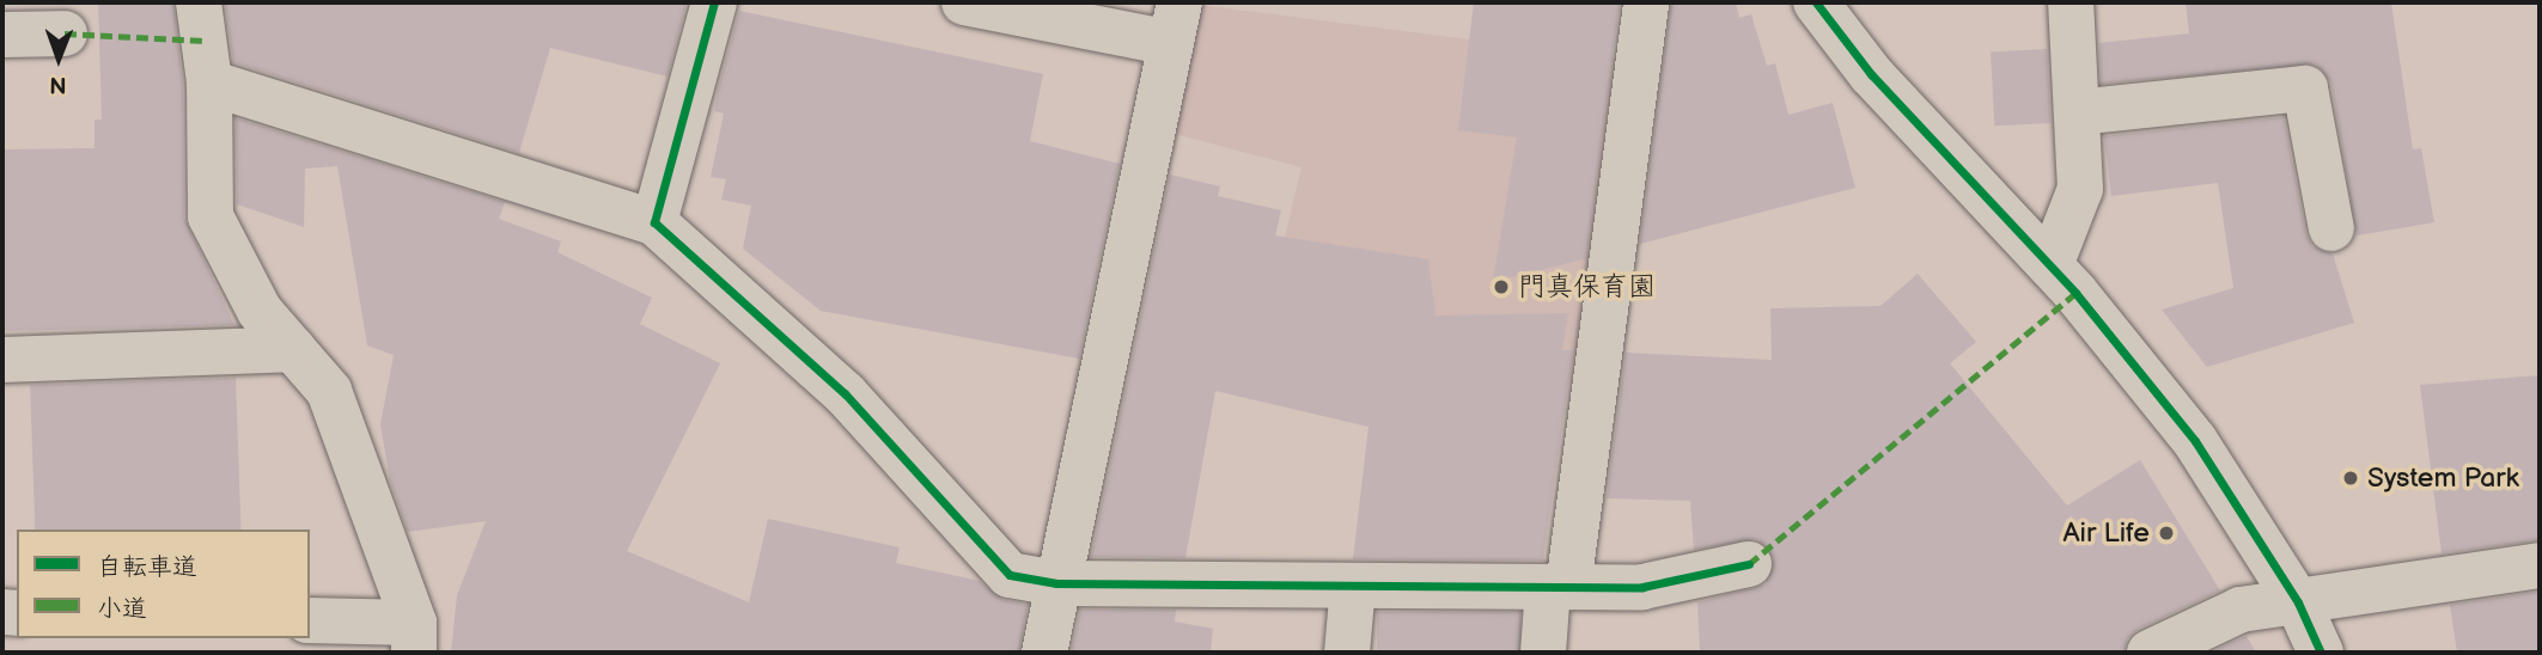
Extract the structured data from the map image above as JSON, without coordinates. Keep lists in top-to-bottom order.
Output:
{
  "places": ["門真保育園", "System Park", "Air Life"],
  "legend": ["自転車道", "小道"],
  "north": "bottom"
}
